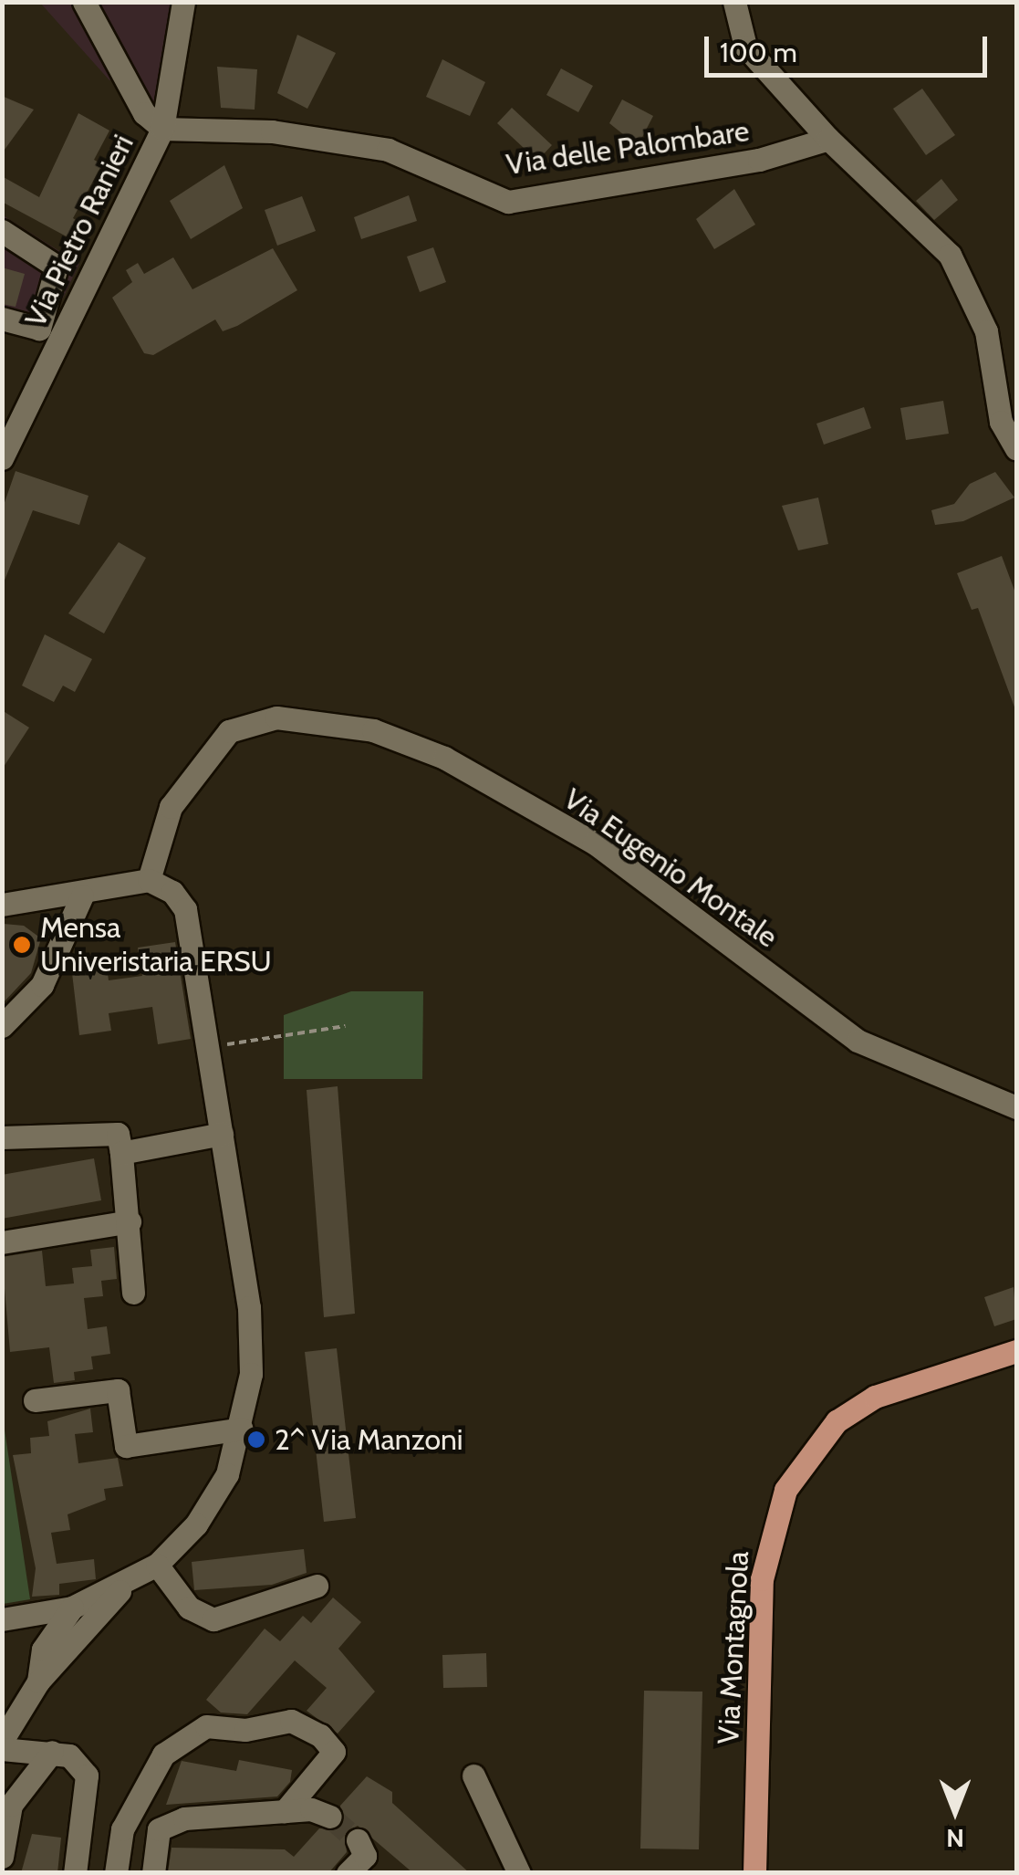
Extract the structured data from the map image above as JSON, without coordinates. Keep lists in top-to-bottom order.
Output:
{
  "streets": {
    "main road": ["Via Montagnola"],
    "street": ["Via delle Palombare", "Via Pietro Ranieri", "Via Eugenio Montale"]
  },
  "crossings": [
    ["Via delle Palombare", "Via Pietro Ranieri"]
  ],
  "places": ["Mensa Univeristaria ERSU", "2^ Via Manzoni"],
  "scale_bar": "100 m",
  "north": "bottom"
}
